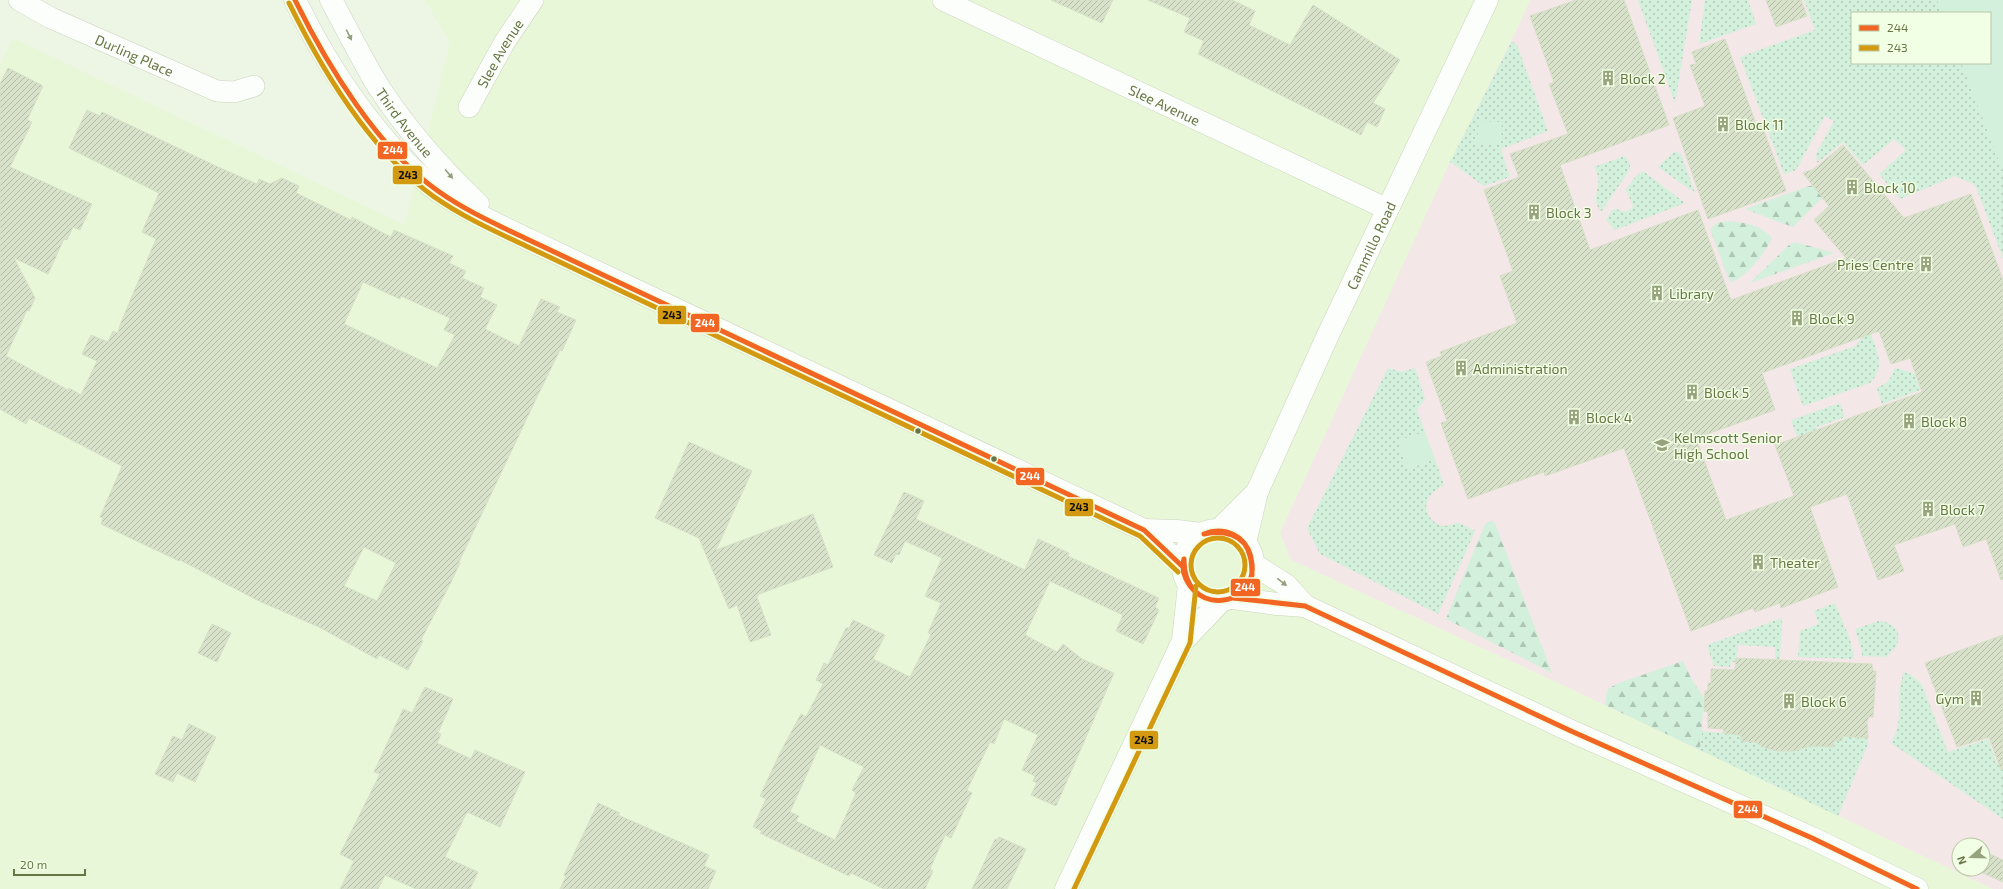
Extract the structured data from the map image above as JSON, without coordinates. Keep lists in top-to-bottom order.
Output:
{
  "streets": {
    "main road": ["Third Avenue", "Cammillo Road"],
    "street": ["Slee Avenue", "Durling Place"]
  },
  "crossings": [
    ["Slee Avenue", "Cammillo Road"],
    ["Third Avenue", "Cammillo Road"]
  ],
  "places": {
    "building": [
      "Block 2",
      "Block 11",
      "Block 10",
      "Block 3",
      "Pries Centre",
      "Library",
      "Block 9",
      "Administration",
      "Block 5",
      "Block 4",
      "Block 8",
      "Block 7",
      "Theater",
      "Gym",
      "Block 6"
    ],
    "school or university": ["Kelmscott Senior High School"]
  },
  "lines": ["transit line 244", "transit line 243"],
  "legend": ["244", "243"],
  "scale_bar": "20 m",
  "north": "left"
}
